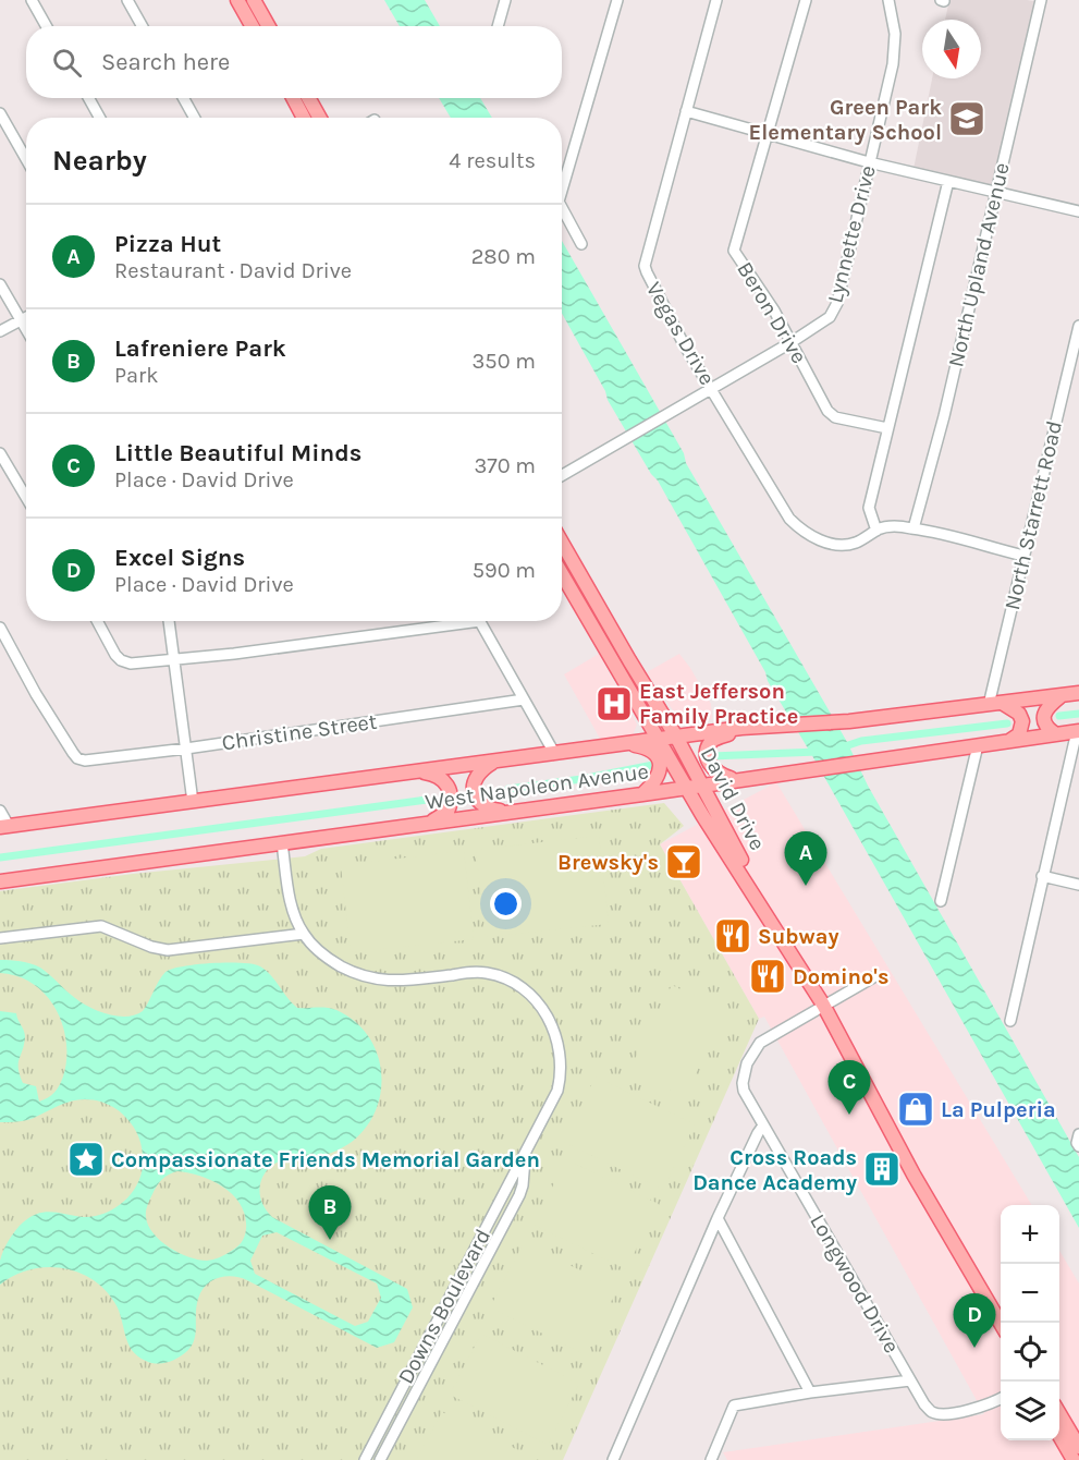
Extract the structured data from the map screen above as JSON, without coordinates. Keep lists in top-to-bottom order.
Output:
{
  "streets": {
    "main road": ["West Napoleon Avenue", "David Drive"],
    "street": [
      "Lynnette Drive",
      "North Upland Avenue",
      "Beron Drive",
      "Vegas Drive",
      "North Starrett Road",
      "Christine Street",
      "Longwood Drive",
      "Downs Boulevard"
    ]
  },
  "crossings": [
    ["Lynnette Drive", "Beron Drive"],
    ["Lynnette Drive", "Vegas Drive"],
    ["North Upland Avenue", "Vegas Drive"],
    ["Vegas Drive", "North Starrett Road"],
    ["North Starrett Road", "West Napoleon Avenue"],
    ["West Napoleon Avenue", "David Drive"],
    ["West Napoleon Avenue", "Downs Boulevard"],
    ["David Drive", "Longwood Drive"]
  ],
  "places": {
    "school or university": ["Green Park Elementary School"],
    "hospital": ["East Jefferson Family Practice"],
    "bar": ["Brewsky's"],
    "restaurant": ["Subway", "Domino's"],
    "shop": ["La Pulperia"],
    "place": ["Compassionate Friends Memorial Garden"],
    "building": ["Cross Roads Dance Academy"]
  },
  "north": "bottom",
  "page": {
    "search": "Search here",
    "heading": ["Nearby", "4 results"],
    "list": [
      {
        "mark": "A",
        "name": "Pizza Hut",
        "note": "Restaurant · David Drive",
        "value": "280 m"
      },
      {
        "mark": "B",
        "name": "Lafreniere Park",
        "note": "Park",
        "value": "350 m"
      },
      {
        "mark": "C",
        "name": "Little Beautiful Minds",
        "note": "Place · David Drive",
        "value": "370 m"
      },
      {
        "mark": "D",
        "name": "Excel Signs",
        "note": "Place · David Drive",
        "value": "590 m"
      }
    ],
    "pins": [
      "A",
      "C",
      "B",
      "D"
    ],
    "map_buttons": ["+", "−"]
  }
}
